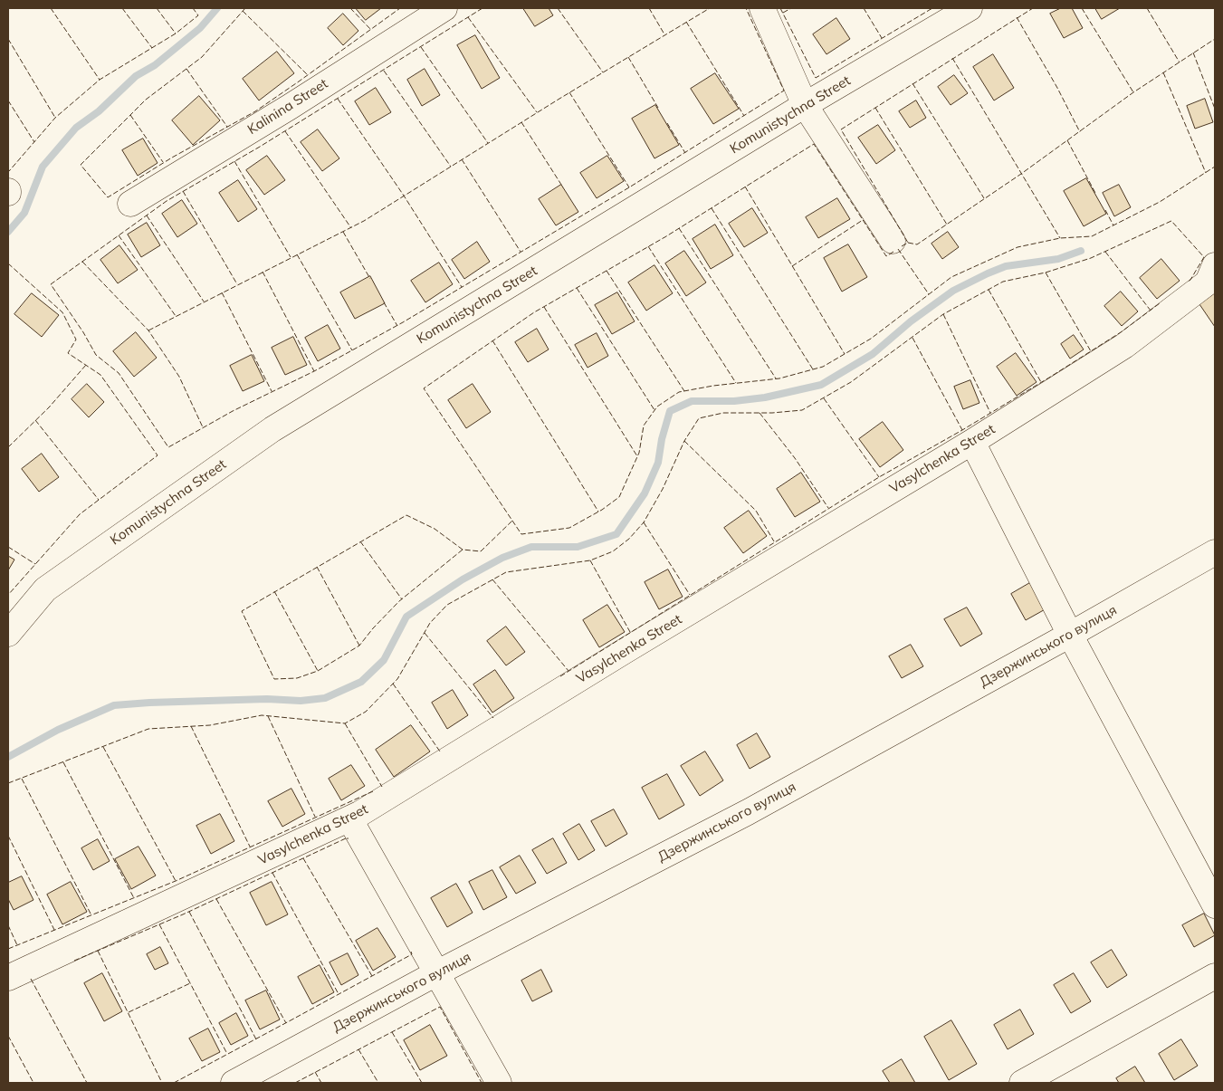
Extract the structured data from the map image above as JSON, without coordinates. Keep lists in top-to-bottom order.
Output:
{
  "streets": {
    "street": [
      "Kalinina Street",
      "Komunistychna Street",
      "Vasylchenka Street",
      "Дзержинського вулиця"
    ]
  }
}
